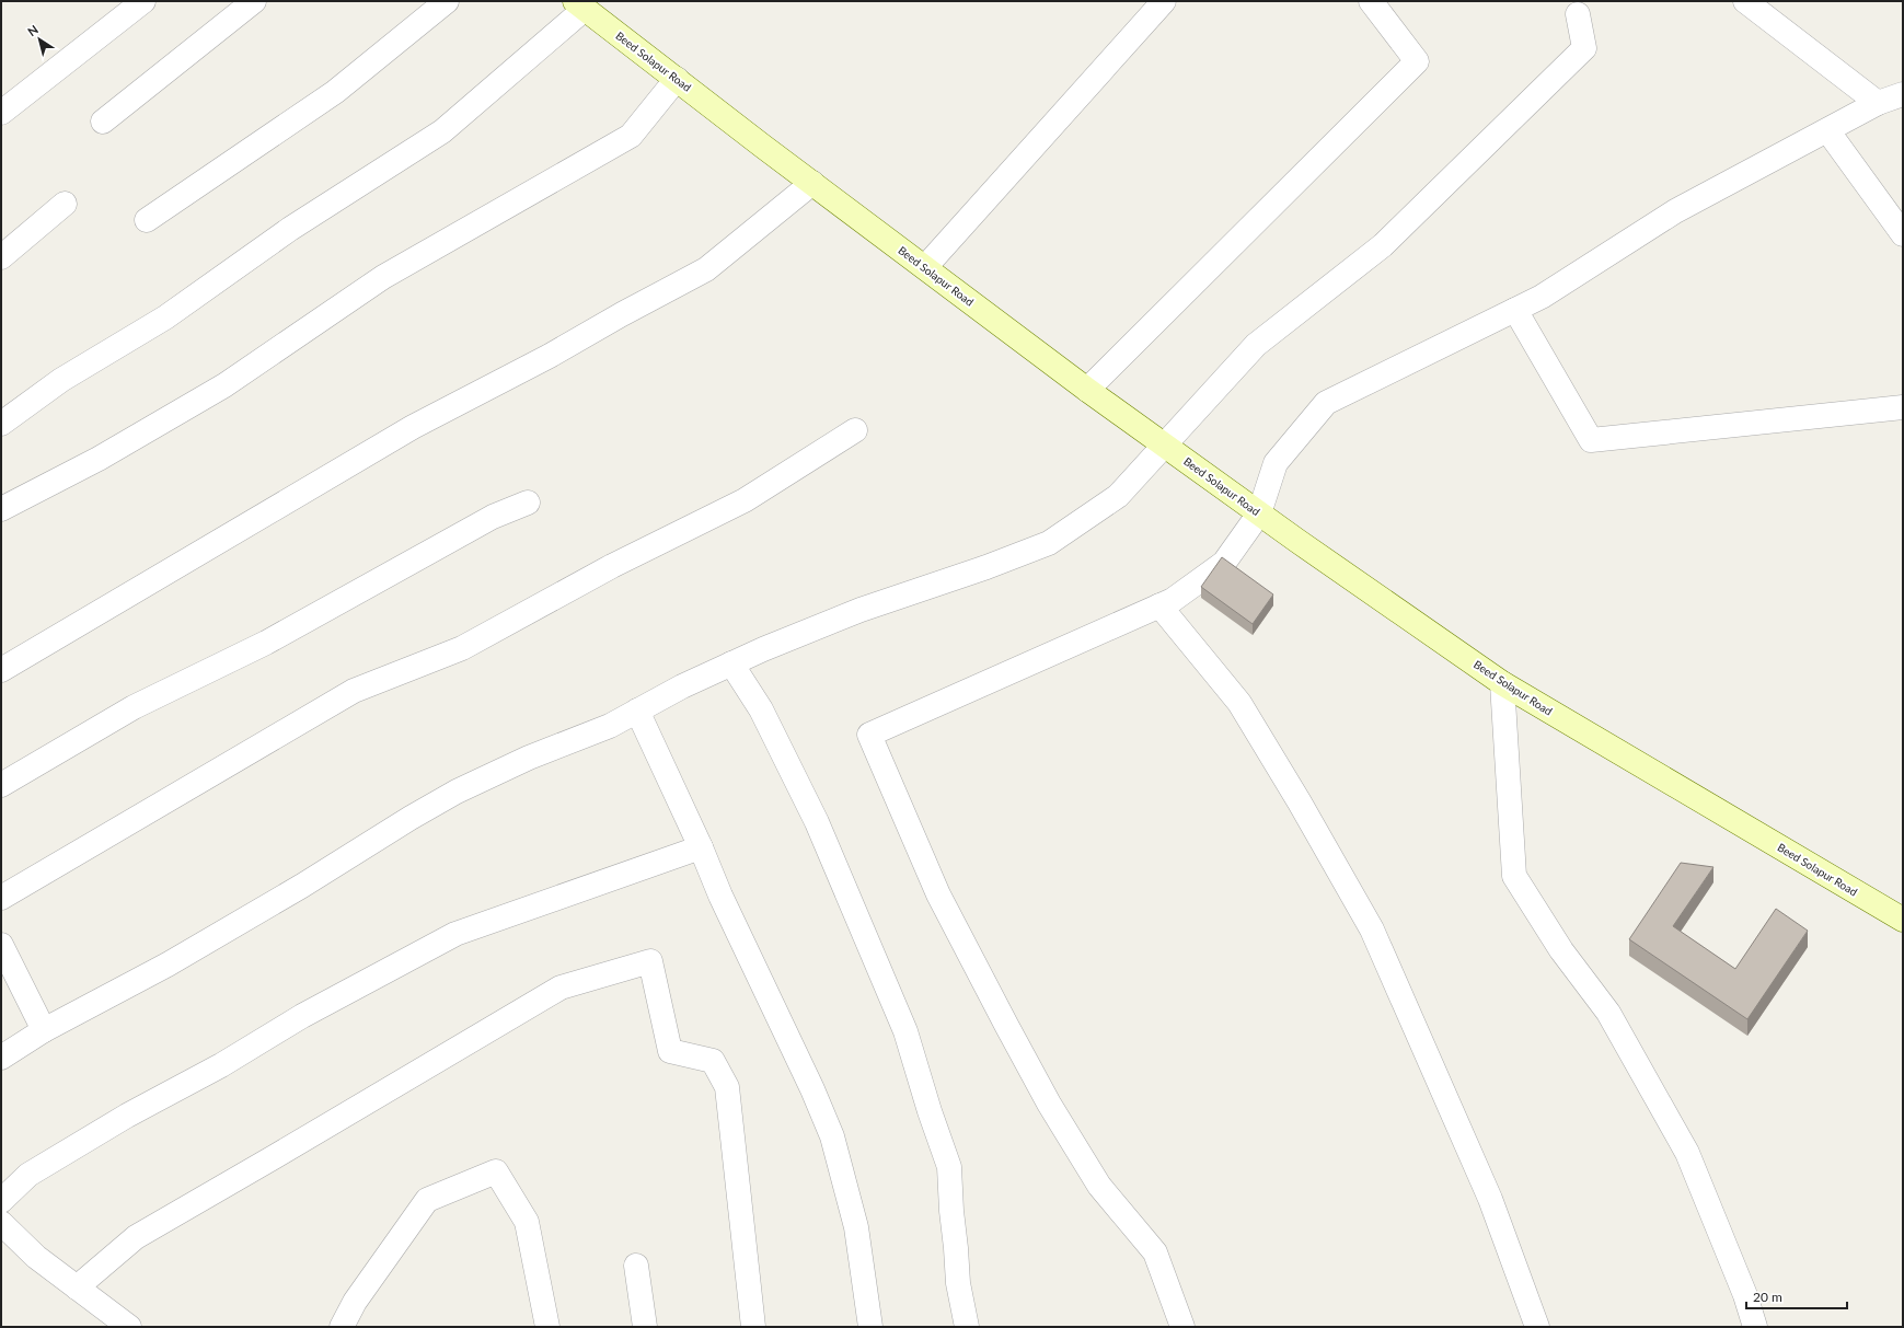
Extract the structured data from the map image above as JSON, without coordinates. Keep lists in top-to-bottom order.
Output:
{
  "streets": {
    "main road": ["Beed Solapur Road"]
  },
  "scale_bar": "20 m",
  "north": "top left"
}
